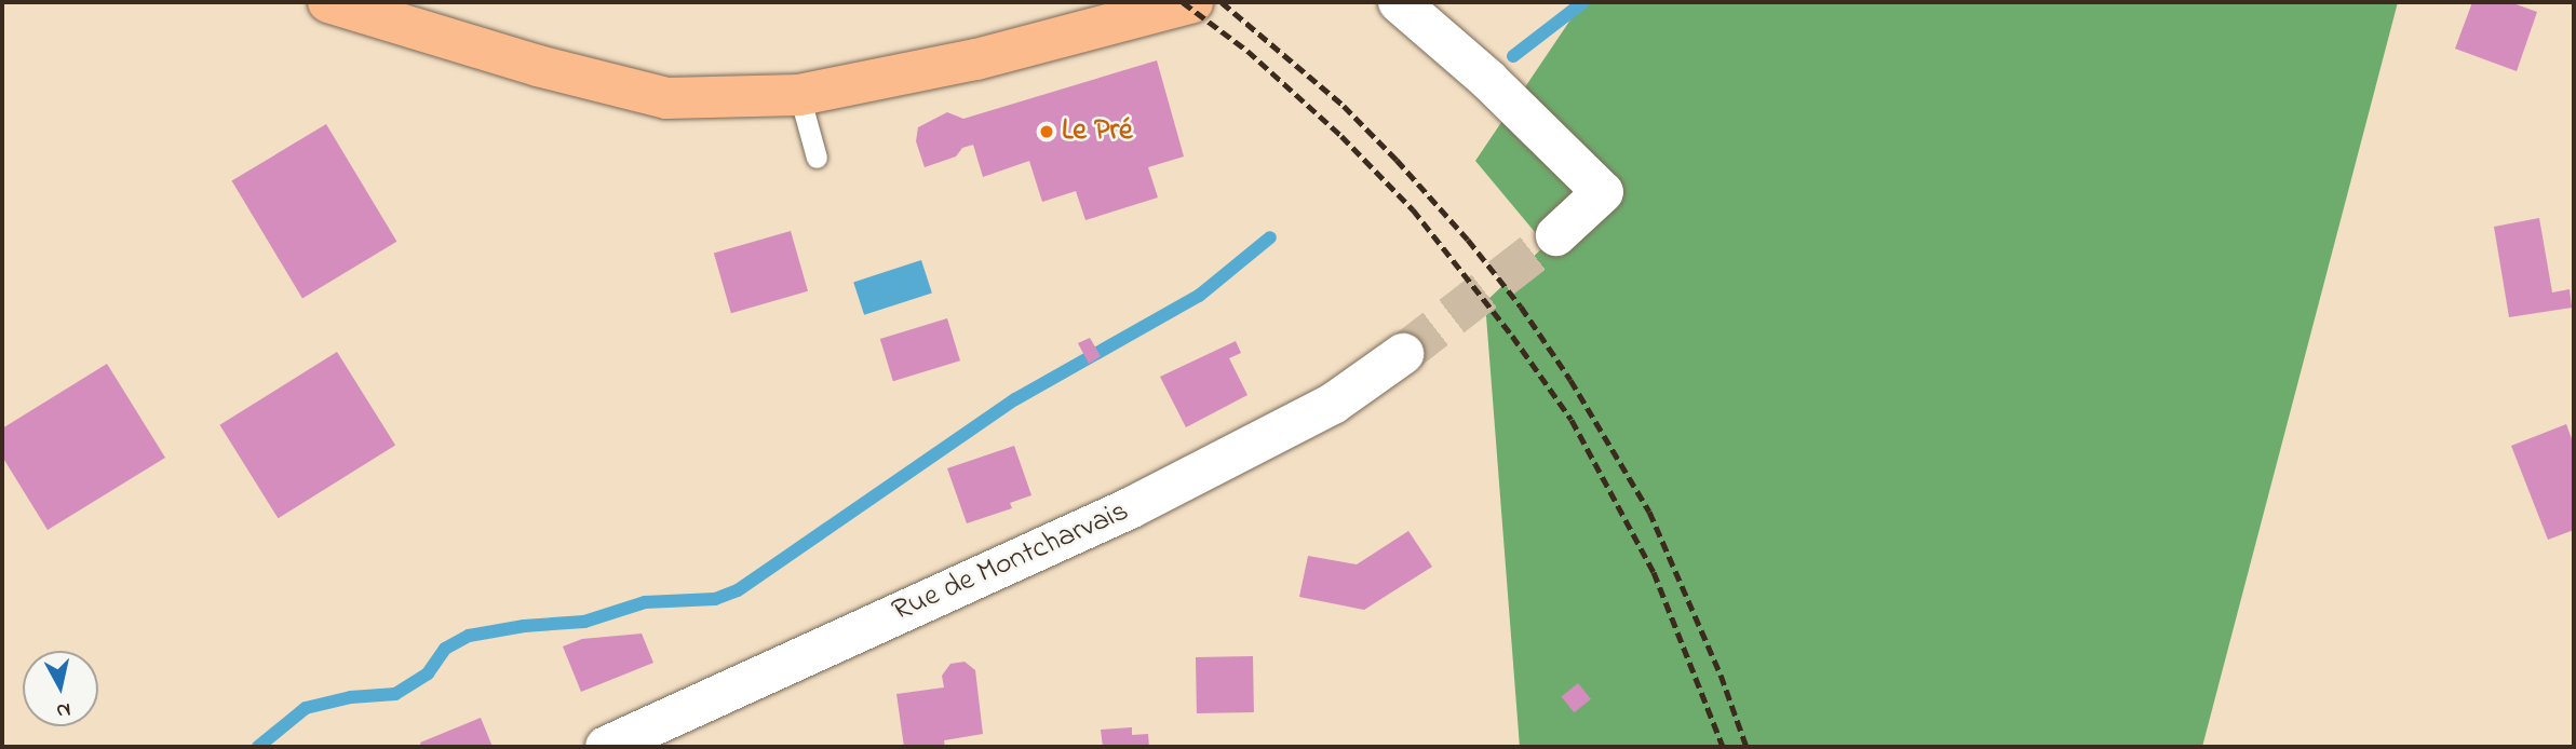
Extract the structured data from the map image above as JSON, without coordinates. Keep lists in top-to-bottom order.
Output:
{
  "streets": {
    "street": ["Rue de Montcharvais"]
  },
  "places": ["Le Pré"],
  "north": "bottom"
}
